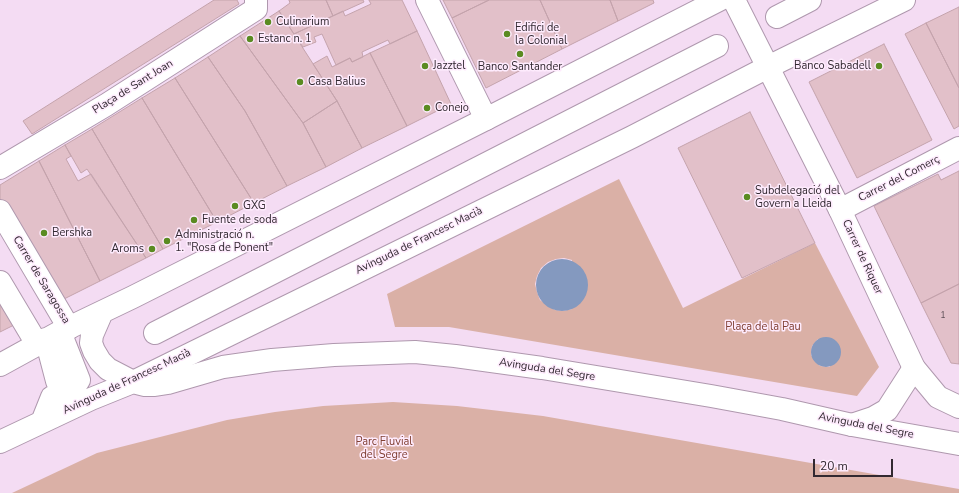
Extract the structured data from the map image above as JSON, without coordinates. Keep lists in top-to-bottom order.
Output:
{
  "streets": {
    "street": [
      "Plaça de Sant Joan",
      "Carrer del Comerç",
      "Avinguda de Francesc Macià",
      "Carrer de Riquer",
      "Carrer de Saragossa",
      "Avinguda del Segre"
    ]
  },
  "crossings": [
    ["Carrer del Comerç", "Carrer de Riquer"],
    ["Avinguda de Francesc Macià", "Carrer de Riquer"],
    ["Avinguda de Francesc Macià", "Avinguda del Segre"]
  ],
  "parks": ["Plaça de la Pau", "Parc Fluvial del Segre"],
  "places": [
    "Culinarium",
    "Edifici de la Colonial",
    "Estanc n. 1",
    "Banco Santander",
    "Jazztel",
    "Banco Sabadell",
    "Casa Balius",
    "Conejo",
    "Subdelegació del Govern a Lleida",
    "GXG",
    "Fuente de soda",
    "Bershka",
    "Administració n. 1. \"Rosa de Ponent\"",
    "Aroms"
  ],
  "house_numbers": ["1"],
  "scale_bar": "20 m"
}
